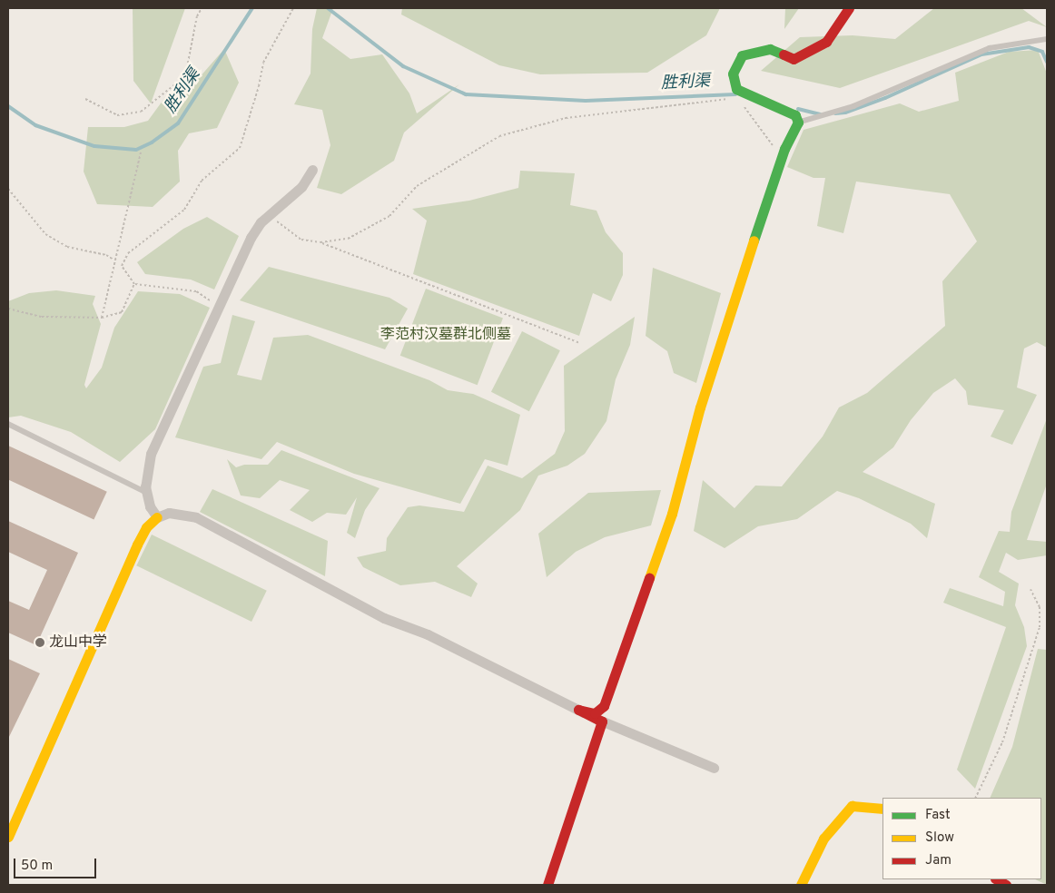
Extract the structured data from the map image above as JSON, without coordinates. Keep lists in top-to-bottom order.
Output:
{
  "water": ["胜利渠"],
  "parks": ["李范村汉墓群北侧墓"],
  "places": ["龙山中学"],
  "legend": ["Fast", "Slow", "Jam"],
  "scale_bar": "50 m"
}
